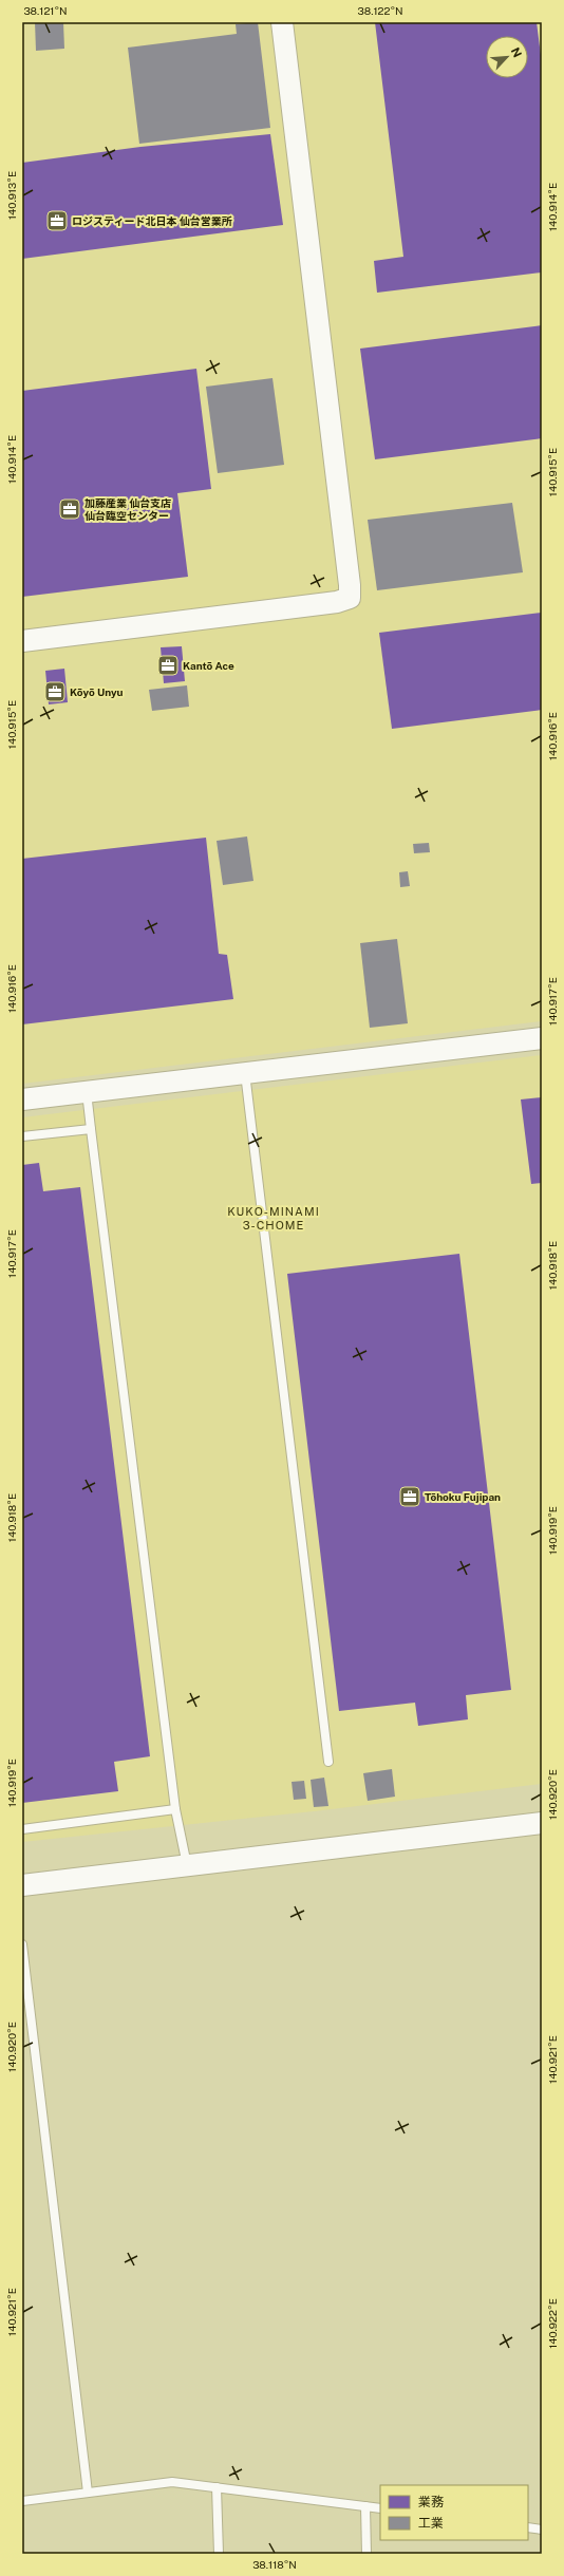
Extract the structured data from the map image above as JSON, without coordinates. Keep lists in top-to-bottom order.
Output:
{
  "districts": ["KUKO-MINAMI 3-CHOME"],
  "places": {
    "office": [
      "ロジスティード北日本 仙台営業所",
      "加藤産業 仙台支店 仙台臨空センター",
      "Kantō Ace",
      "Kōyō Unyu",
      "Tōhoku Fujipan"
    ]
  },
  "legend": ["業務", "工業"],
  "north": "top right",
  "coordinates": [
    "38.121°N",
    "38.122°N",
    "140.913°E",
    "140.914°E",
    "140.915°E",
    "140.916°E",
    "140.917°E",
    "140.918°E",
    "140.919°E",
    "140.920°E",
    "140.921°E",
    "140.922°E",
    "38.118°N"
  ]
}
